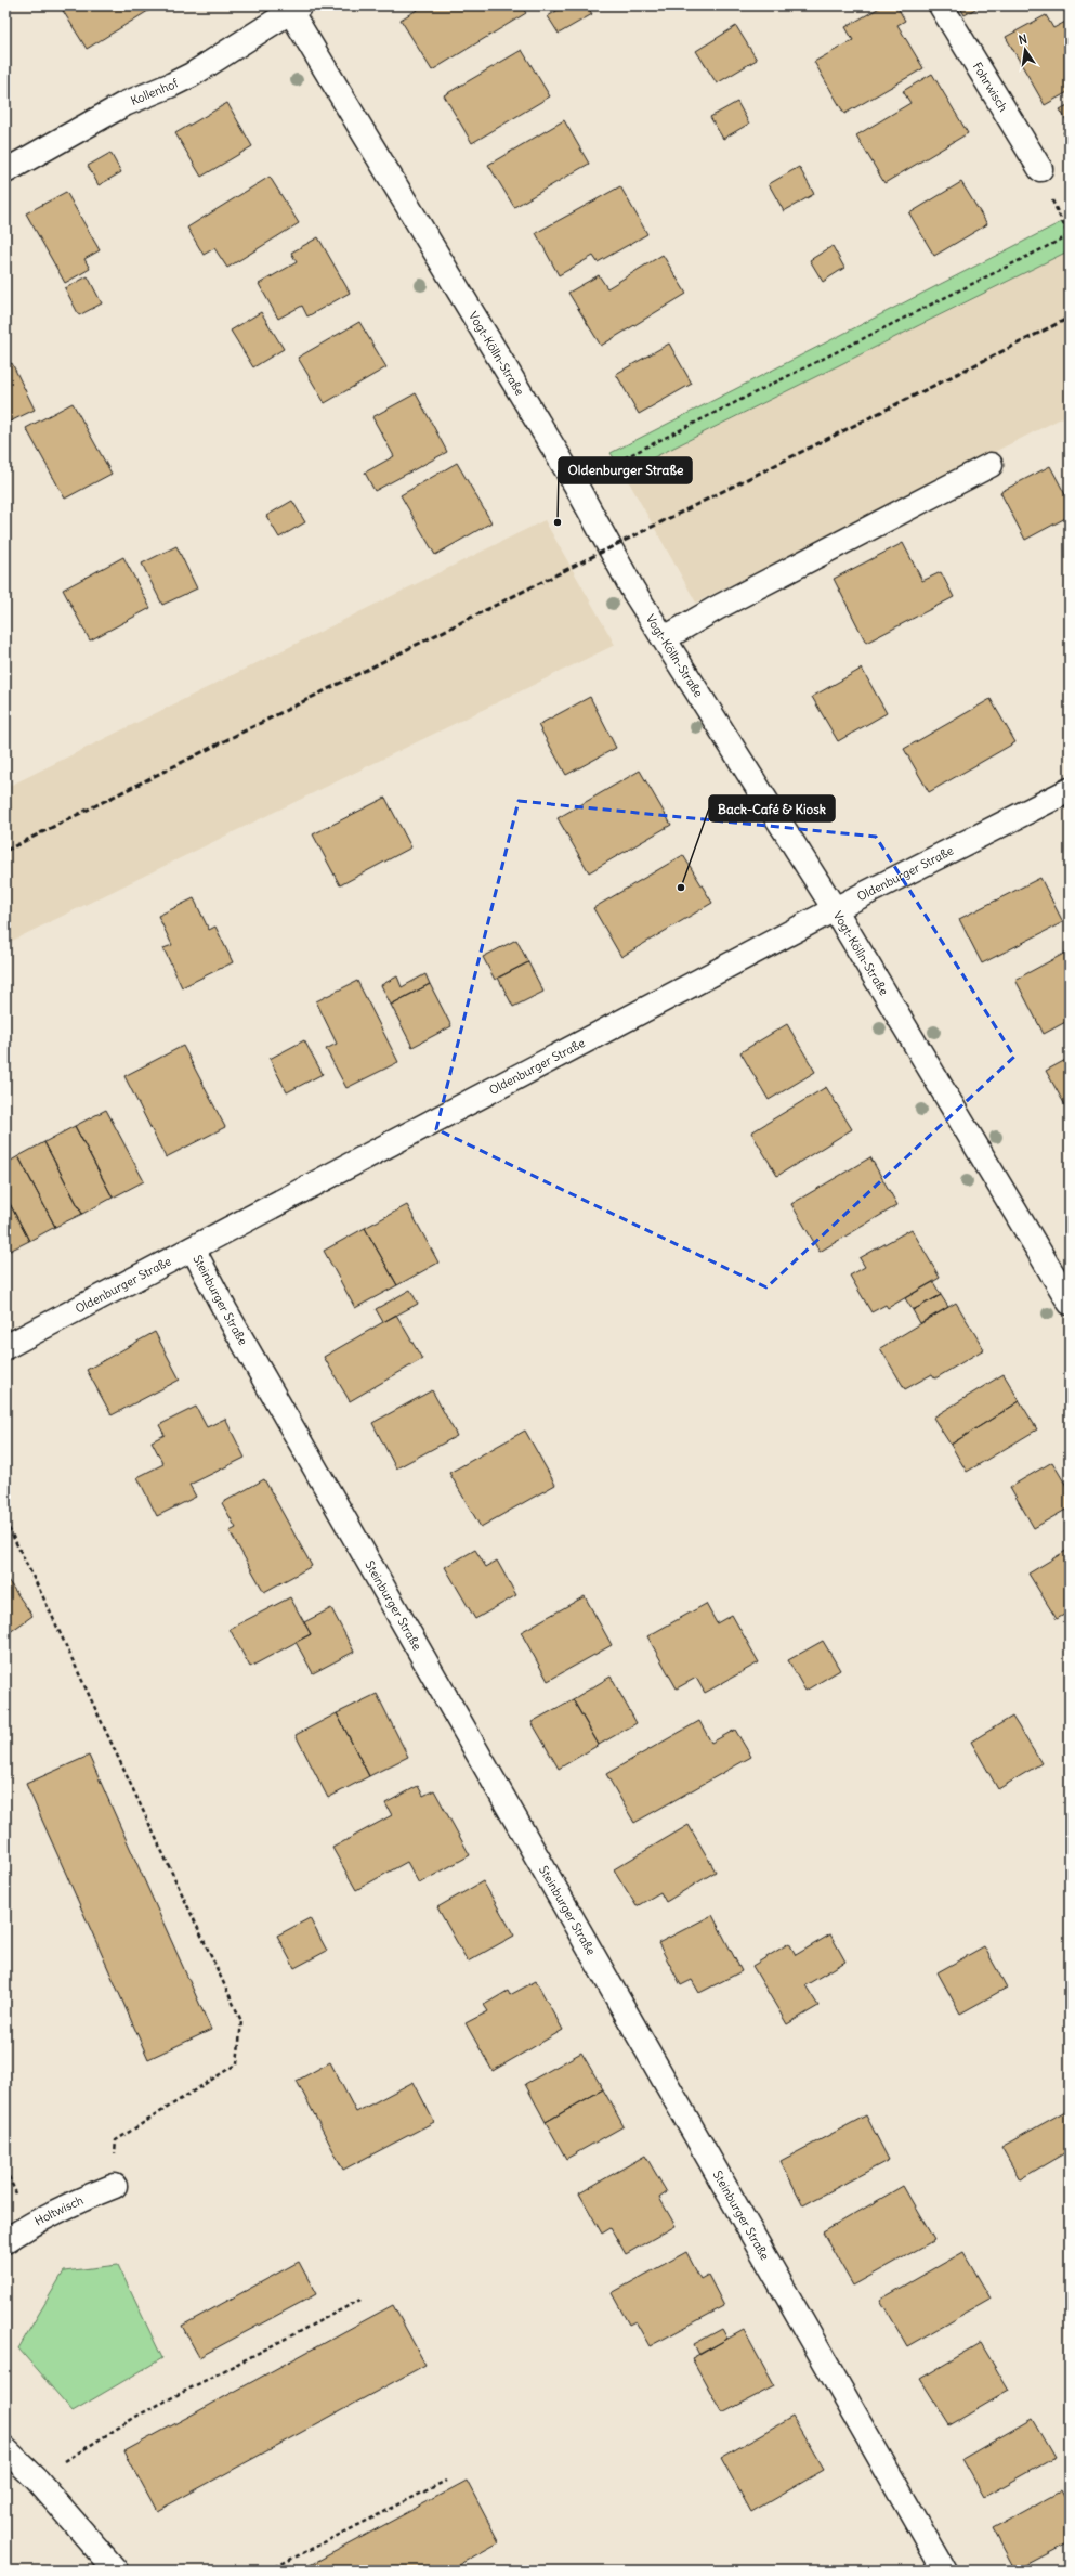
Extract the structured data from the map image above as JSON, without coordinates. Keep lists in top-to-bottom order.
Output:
{
  "streets": {
    "street": [
      "Fohrwisch",
      "Kollenhof",
      "Vogt-Kölln-Straße",
      "Oldenburger Straße",
      "Steinburger Straße",
      "Holtwisch"
    ]
  },
  "crossings": [
    ["Kollenhof", "Vogt-Kölln-Straße"],
    ["Vogt-Kölln-Straße", "Oldenburger Straße"],
    ["Oldenburger Straße", "Steinburger Straße"]
  ],
  "places": ["Oldenburger Straße", "Back-Café & Kiosk"],
  "north": "top"
}
